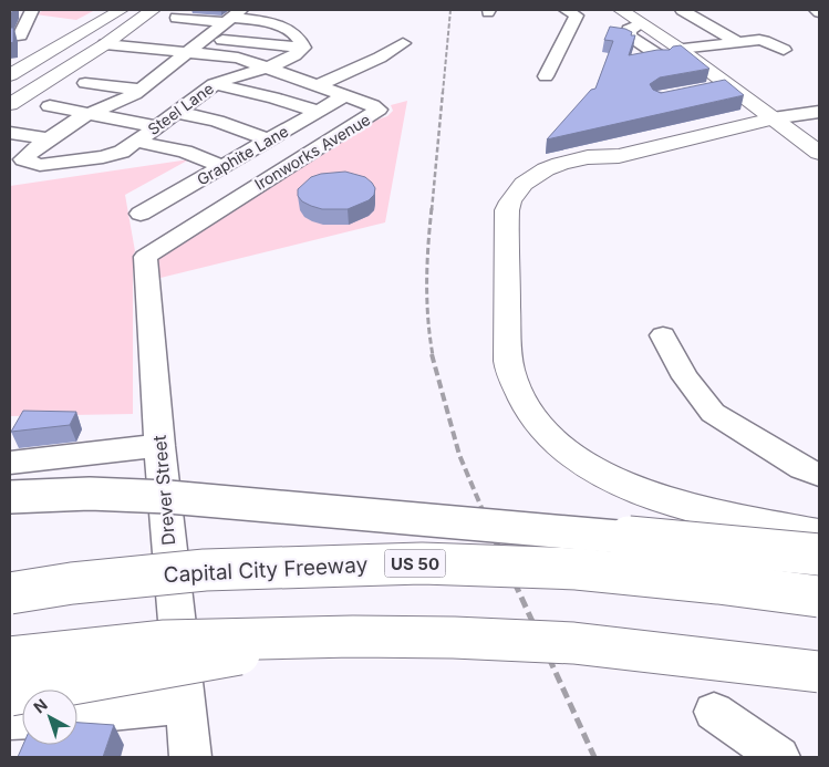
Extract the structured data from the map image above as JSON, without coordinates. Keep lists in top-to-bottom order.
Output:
{
  "streets": {
    "main road": ["US 50", "Capital City Freeway"],
    "street": [
      "Steel Lane",
      "Ironworks Avenue",
      "Graphite Lane",
      "Drever Street"
    ]
  },
  "crossings": [
    ["Steel Lane", "Ironworks Avenue"],
    ["Ironworks Avenue", "Graphite Lane"],
    ["Ironworks Avenue", "Drever Street"]
  ],
  "north": "top left"
}
